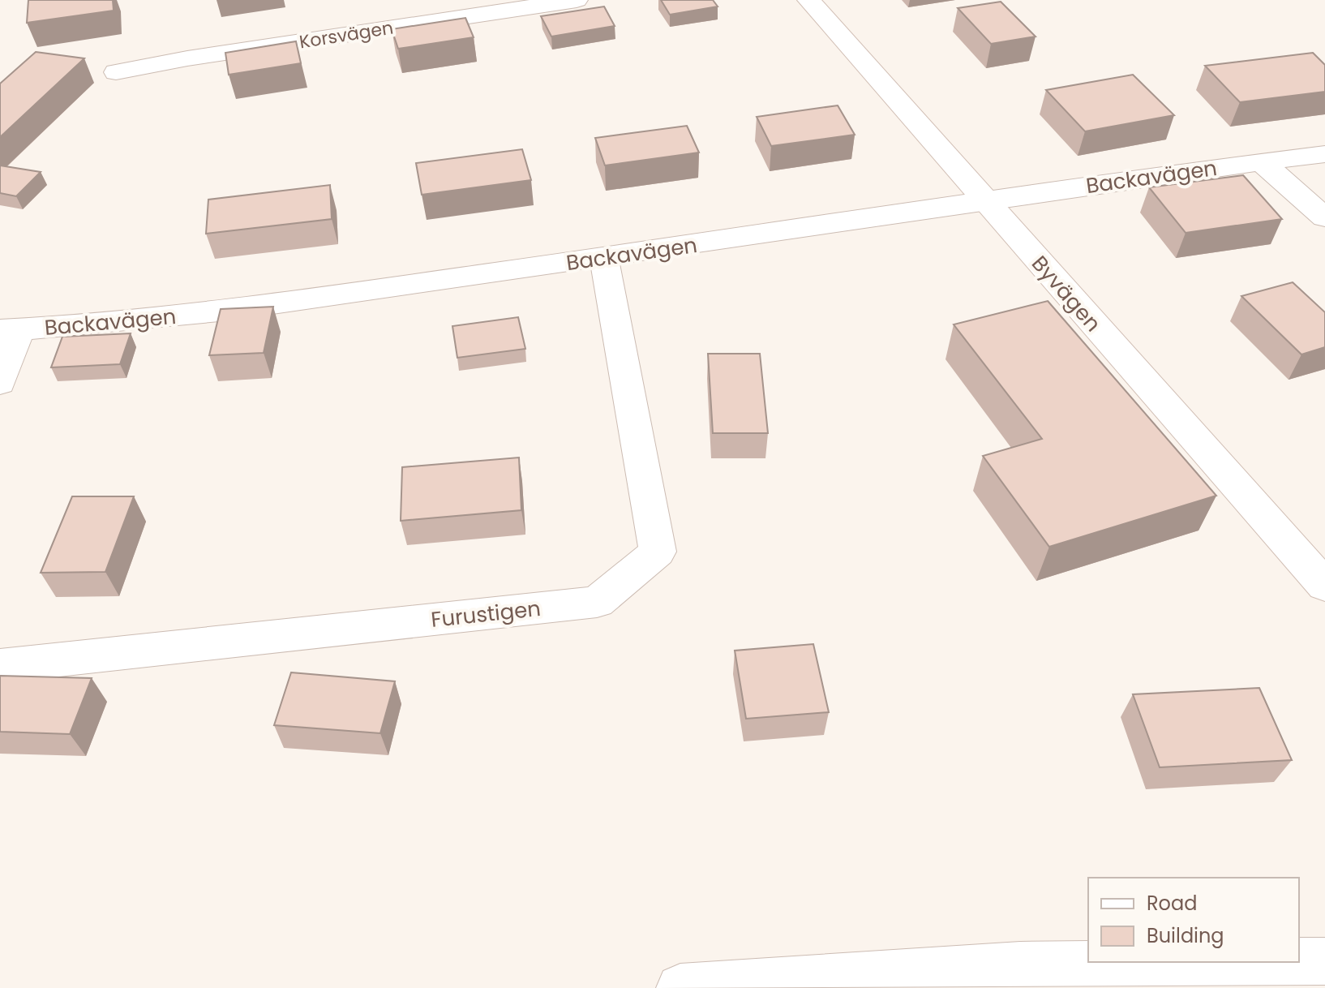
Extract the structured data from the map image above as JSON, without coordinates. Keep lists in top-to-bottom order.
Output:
{
  "streets": {
    "street": [
      "Korsvägen",
      "Backavägen",
      "Byvägen",
      "Furustigen"
    ]
  },
  "crossings": [
    ["Backavägen", "Byvägen"],
    ["Backavägen", "Furustigen"]
  ],
  "legend": ["Road", "Building"]
}
